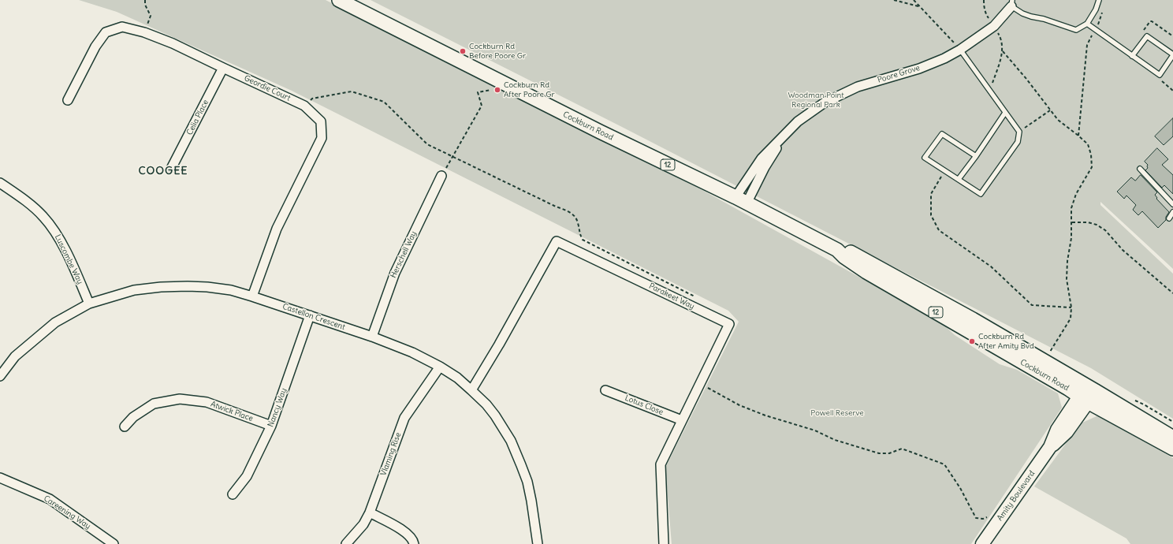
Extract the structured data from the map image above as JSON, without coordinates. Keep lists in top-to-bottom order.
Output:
{
  "streets": {
    "main road": ["Cockburn Road", "12"],
    "street": [
      "Poore Grove",
      "Geordie Court",
      "Celia Place",
      "Herschell Way",
      "Luscombe Way",
      "Parakeet Way",
      "Castellon Crescent",
      "Lotus Close",
      "Nancy Way",
      "Atwick Place",
      "Vlaming Rise",
      "Amity Boulevard",
      "Careening Way"
    ]
  },
  "crossings": [
    ["Poore Grove", "Cockburn Road"],
    ["Geordie Court", "Celia Place"],
    ["Geordie Court", "Castellon Crescent"],
    ["Cockburn Road", "Amity Boulevard"],
    ["Herschell Way", "Castellon Crescent"],
    ["Luscombe Way", "Castellon Crescent"],
    ["Parakeet Way", "Castellon Crescent"],
    ["Parakeet Way", "Lotus Close"],
    ["Castellon Crescent", "Nancy Way"],
    ["Castellon Crescent", "Vlaming Rise"],
    ["Nancy Way", "Atwick Place"]
  ],
  "districts": ["COOGEE"],
  "parks": ["Woodman Point Regional Park", "Powell Reserve"],
  "places": ["Cockburn Rd Before Poore Gr", "Cockburn Rd After Poore Gr", "Cockburn Rd After Amity Bvd"]
}
